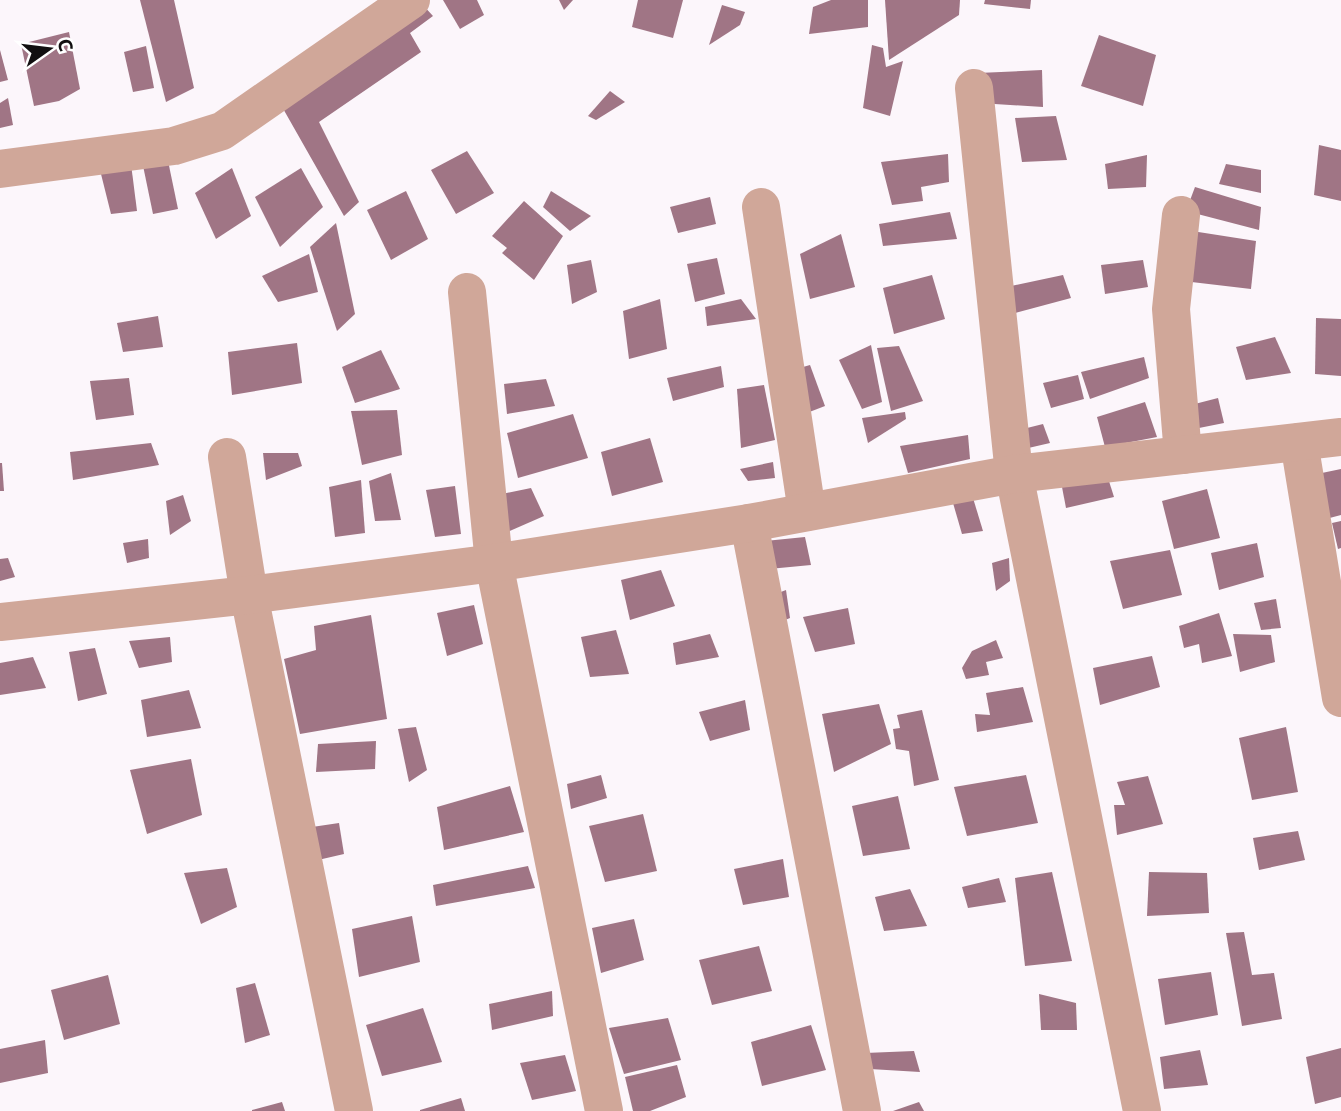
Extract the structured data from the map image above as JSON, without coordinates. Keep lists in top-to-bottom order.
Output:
{
  "north": "right"
}
